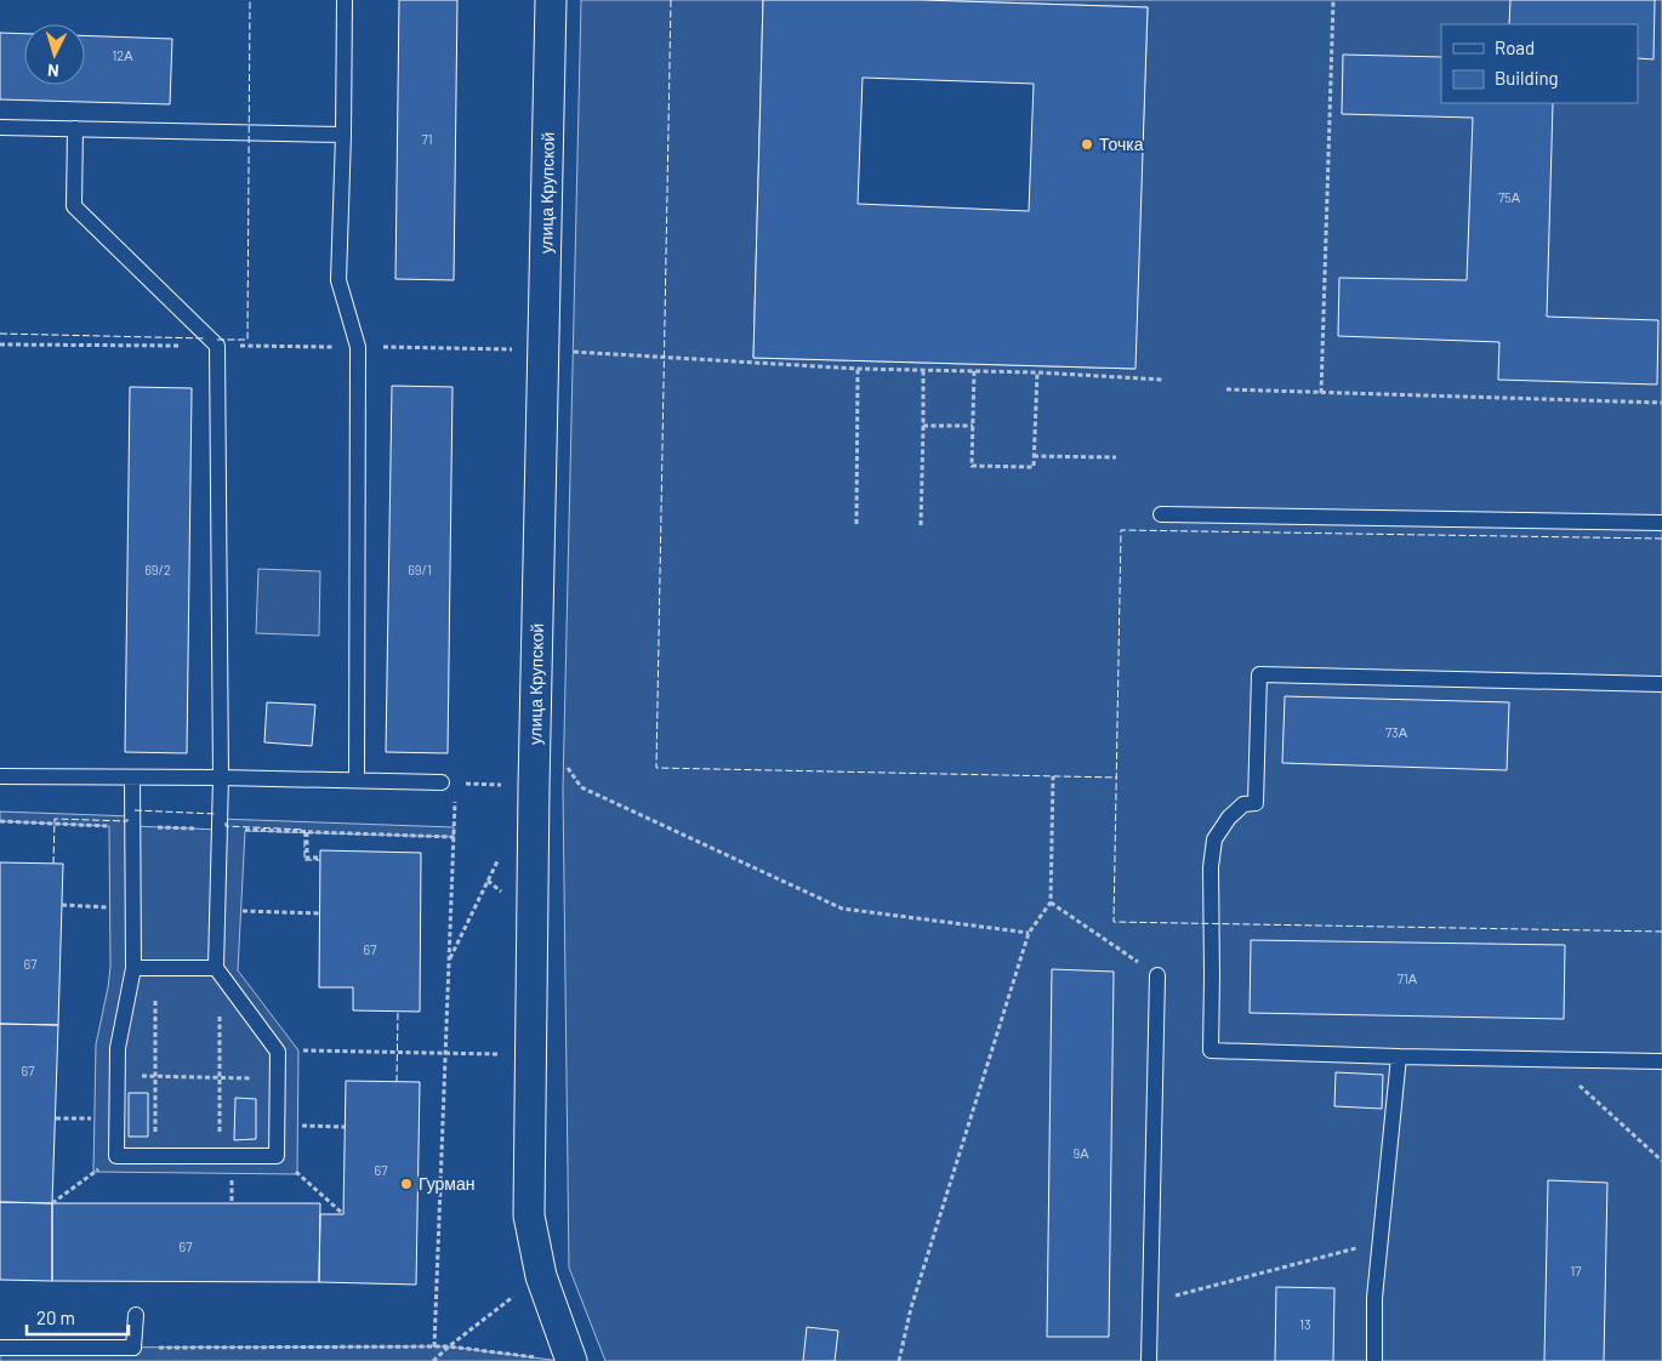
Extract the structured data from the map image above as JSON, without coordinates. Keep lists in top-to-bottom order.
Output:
{
  "streets": {
    "street": ["улица Крупской"]
  },
  "places": ["Точка", "Гурман"],
  "house_numbers": [
    "12А",
    "71",
    "75А",
    "69/2",
    "69/1",
    "73А",
    "67",
    "67",
    "71А",
    "67",
    "9А",
    "67",
    "67",
    "17",
    "13"
  ],
  "legend": ["Road", "Building"],
  "scale_bar": "20 m",
  "north": "bottom"
}
